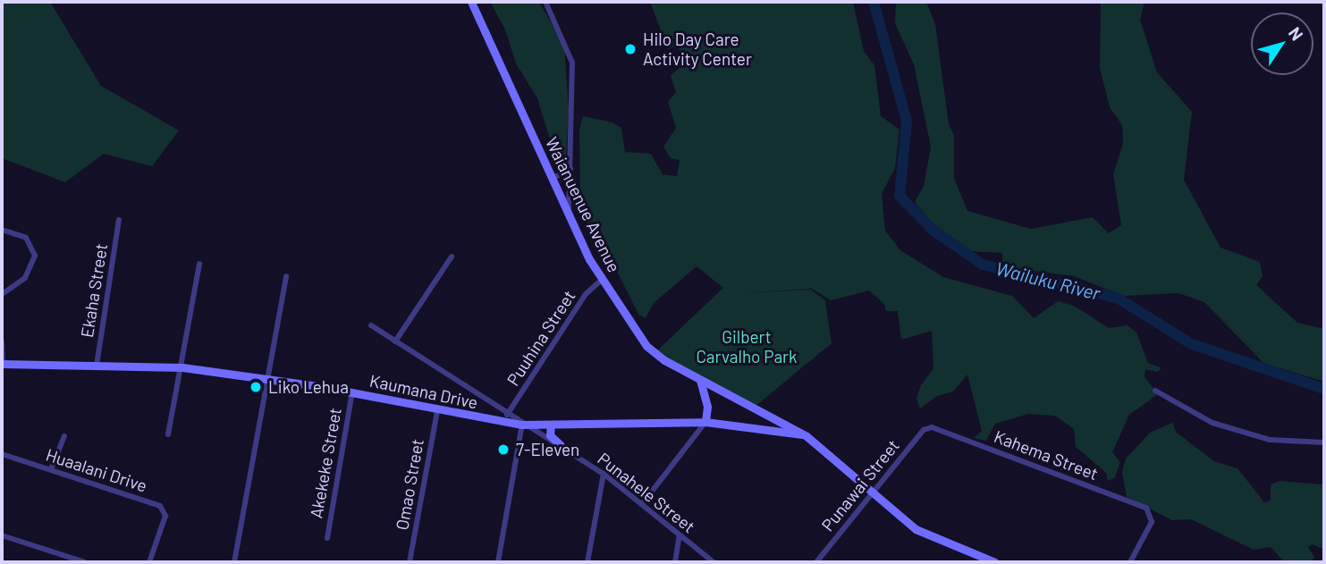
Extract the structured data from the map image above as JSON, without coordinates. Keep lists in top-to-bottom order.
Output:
{
  "streets": {
    "street": [
      "Waianuenue Avenue",
      "Ekaha Street",
      "Puuhina Street",
      "Kaumana Drive",
      "Kahema Street",
      "Akekeke Street",
      "Huaalani Drive",
      "Omao Street",
      "Punawai Street",
      "Punahele Street"
    ]
  },
  "crossings": [
    ["Waianuenue Avenue", "Puuhina Street"],
    ["Waianuenue Avenue", "Kaumana Drive"],
    ["Waianuenue Avenue", "Punawai Street"],
    ["Ekaha Street", "Kaumana Drive"],
    ["Puuhina Street", "Punahele Street"],
    ["Kaumana Drive", "Akekeke Street"],
    ["Kaumana Drive", "Omao Street"],
    ["Kaumana Drive", "Punahele Street"],
    ["Kahema Street", "Punawai Street"]
  ],
  "water": ["Wailuku River"],
  "parks": ["Gilbert Carvalho Park"],
  "places": ["Hilo Day Care Activity Center", "Liko Lehua", "7-Eleven"],
  "north": "top right"
}
